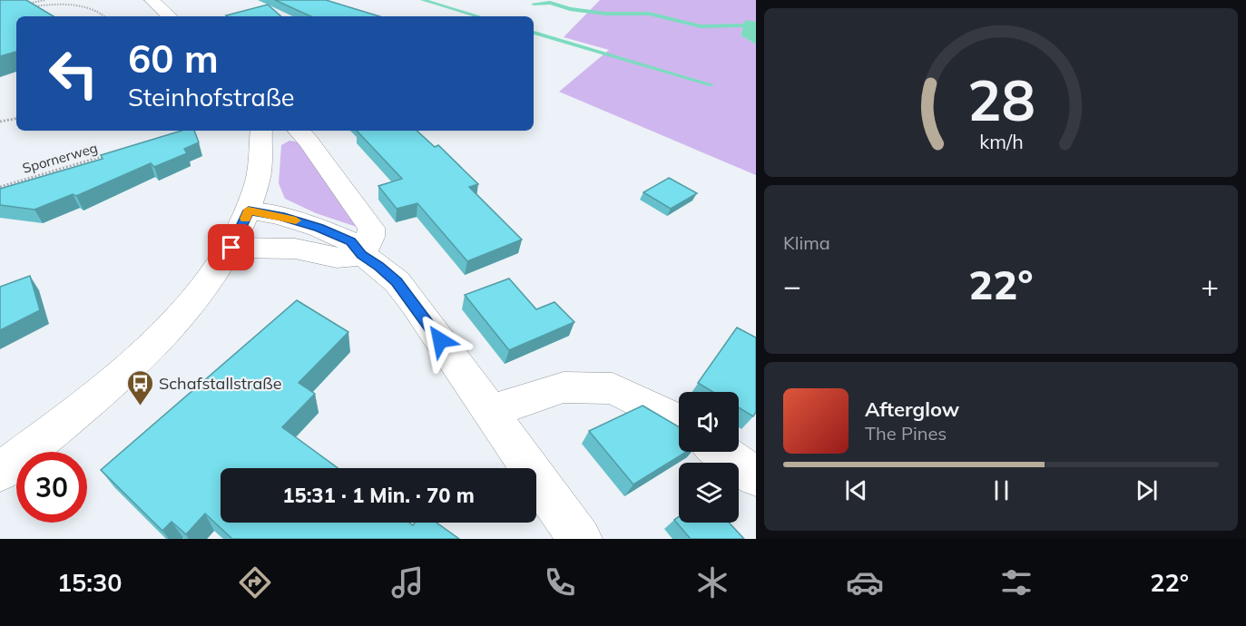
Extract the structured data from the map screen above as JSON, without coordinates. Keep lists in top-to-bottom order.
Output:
{
  "streets": {
    "path": ["Spornerweg"]
  },
  "places": {
    "bus stop": ["Schafstallstraße"]
  },
  "page": {
    "turn": ["60 m", "Steinhofstraße"],
    "tile": "Klima",
    "heat": ["−", "22°", "+"],
    "song": ["Afterglow", "The Pines"],
    "limit": "30",
    "trip": "15:31 · 1 Min. · 70 m",
    "tabs": ["15:30", "22°"],
    "gauge": ["28", "km/h"]
  }
}
